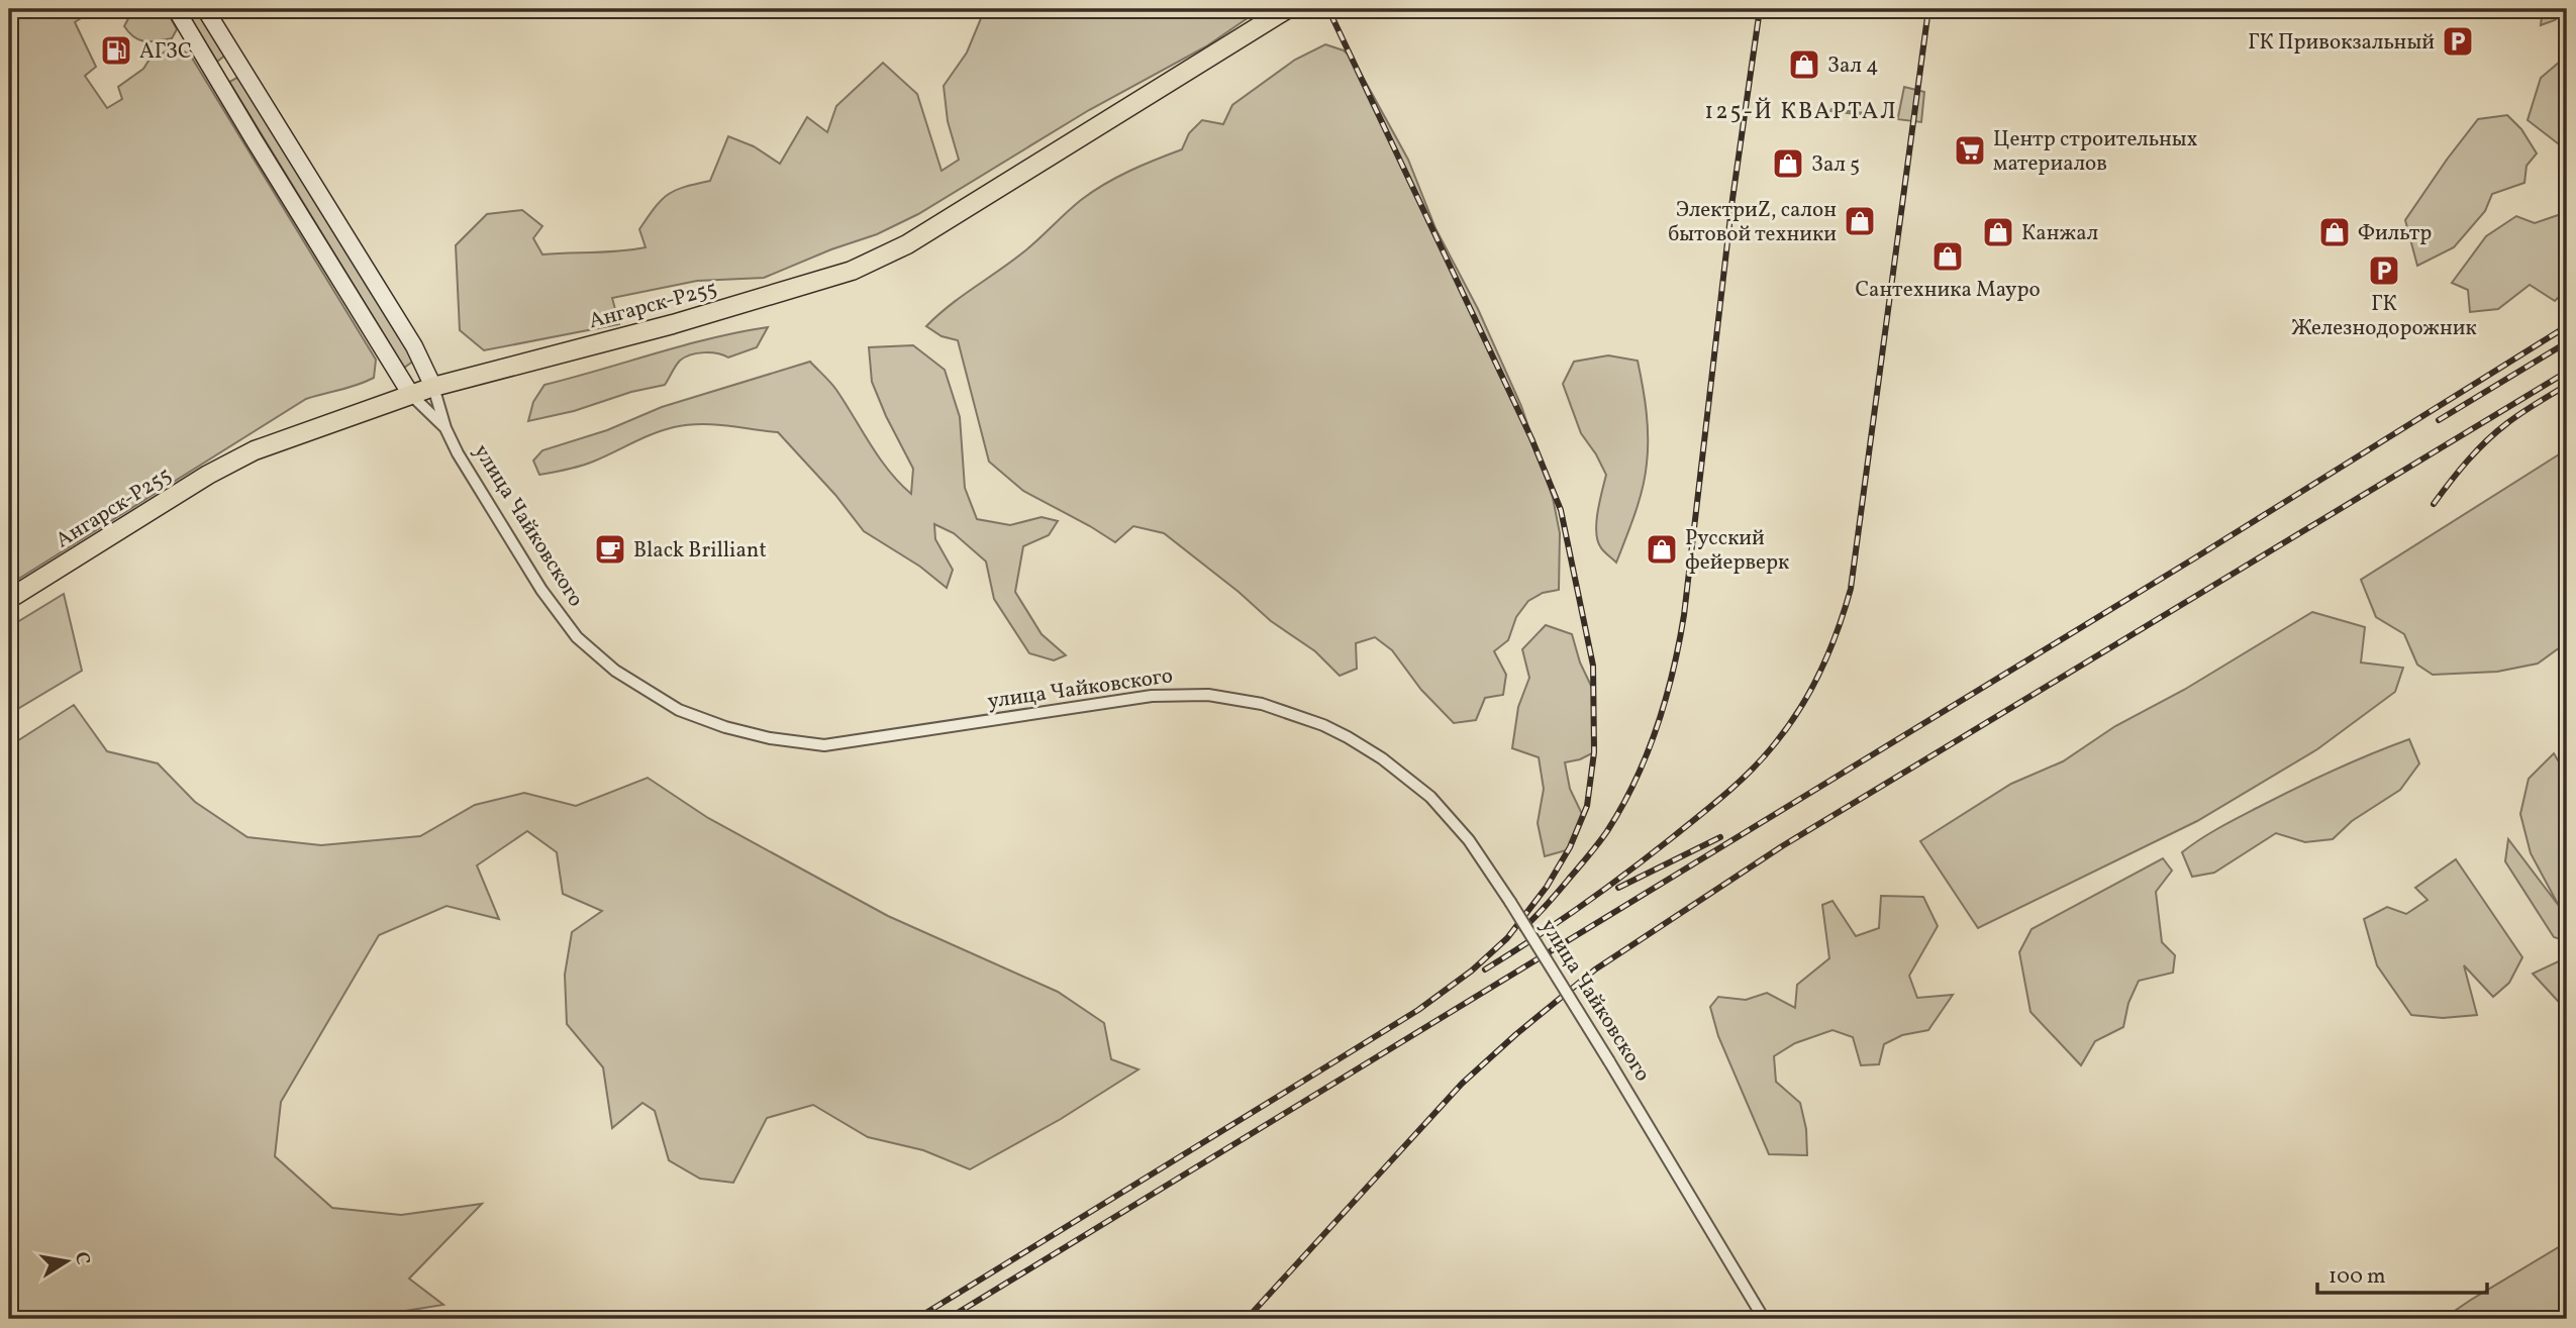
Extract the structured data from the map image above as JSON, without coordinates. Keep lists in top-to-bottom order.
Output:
{
  "streets": {
    "main road": ["Ангарск-Р255", "улица Чайковского"]
  },
  "crossings": [
    ["Ангарск-Р255", "улица Чайковского"]
  ],
  "districts": ["125-Й КВАРТАЛ"],
  "places": {
    "parking": ["ГК Привокзальный", "ГК Железнодорожник"],
    "fuel station": ["АГЗС"],
    "shop": [
      "Зал 4",
      "Зал 5",
      "ЭлектриZ, салон бытовой техники",
      "Канжал",
      "Фильтр",
      "Сантехника Мауро",
      "Русский фейерверк"
    ],
    "supermarket": ["Центр строительных материалов"],
    "cafe": ["Black Brilliant"]
  },
  "scale_bar": "100 m",
  "north": "right"
}
